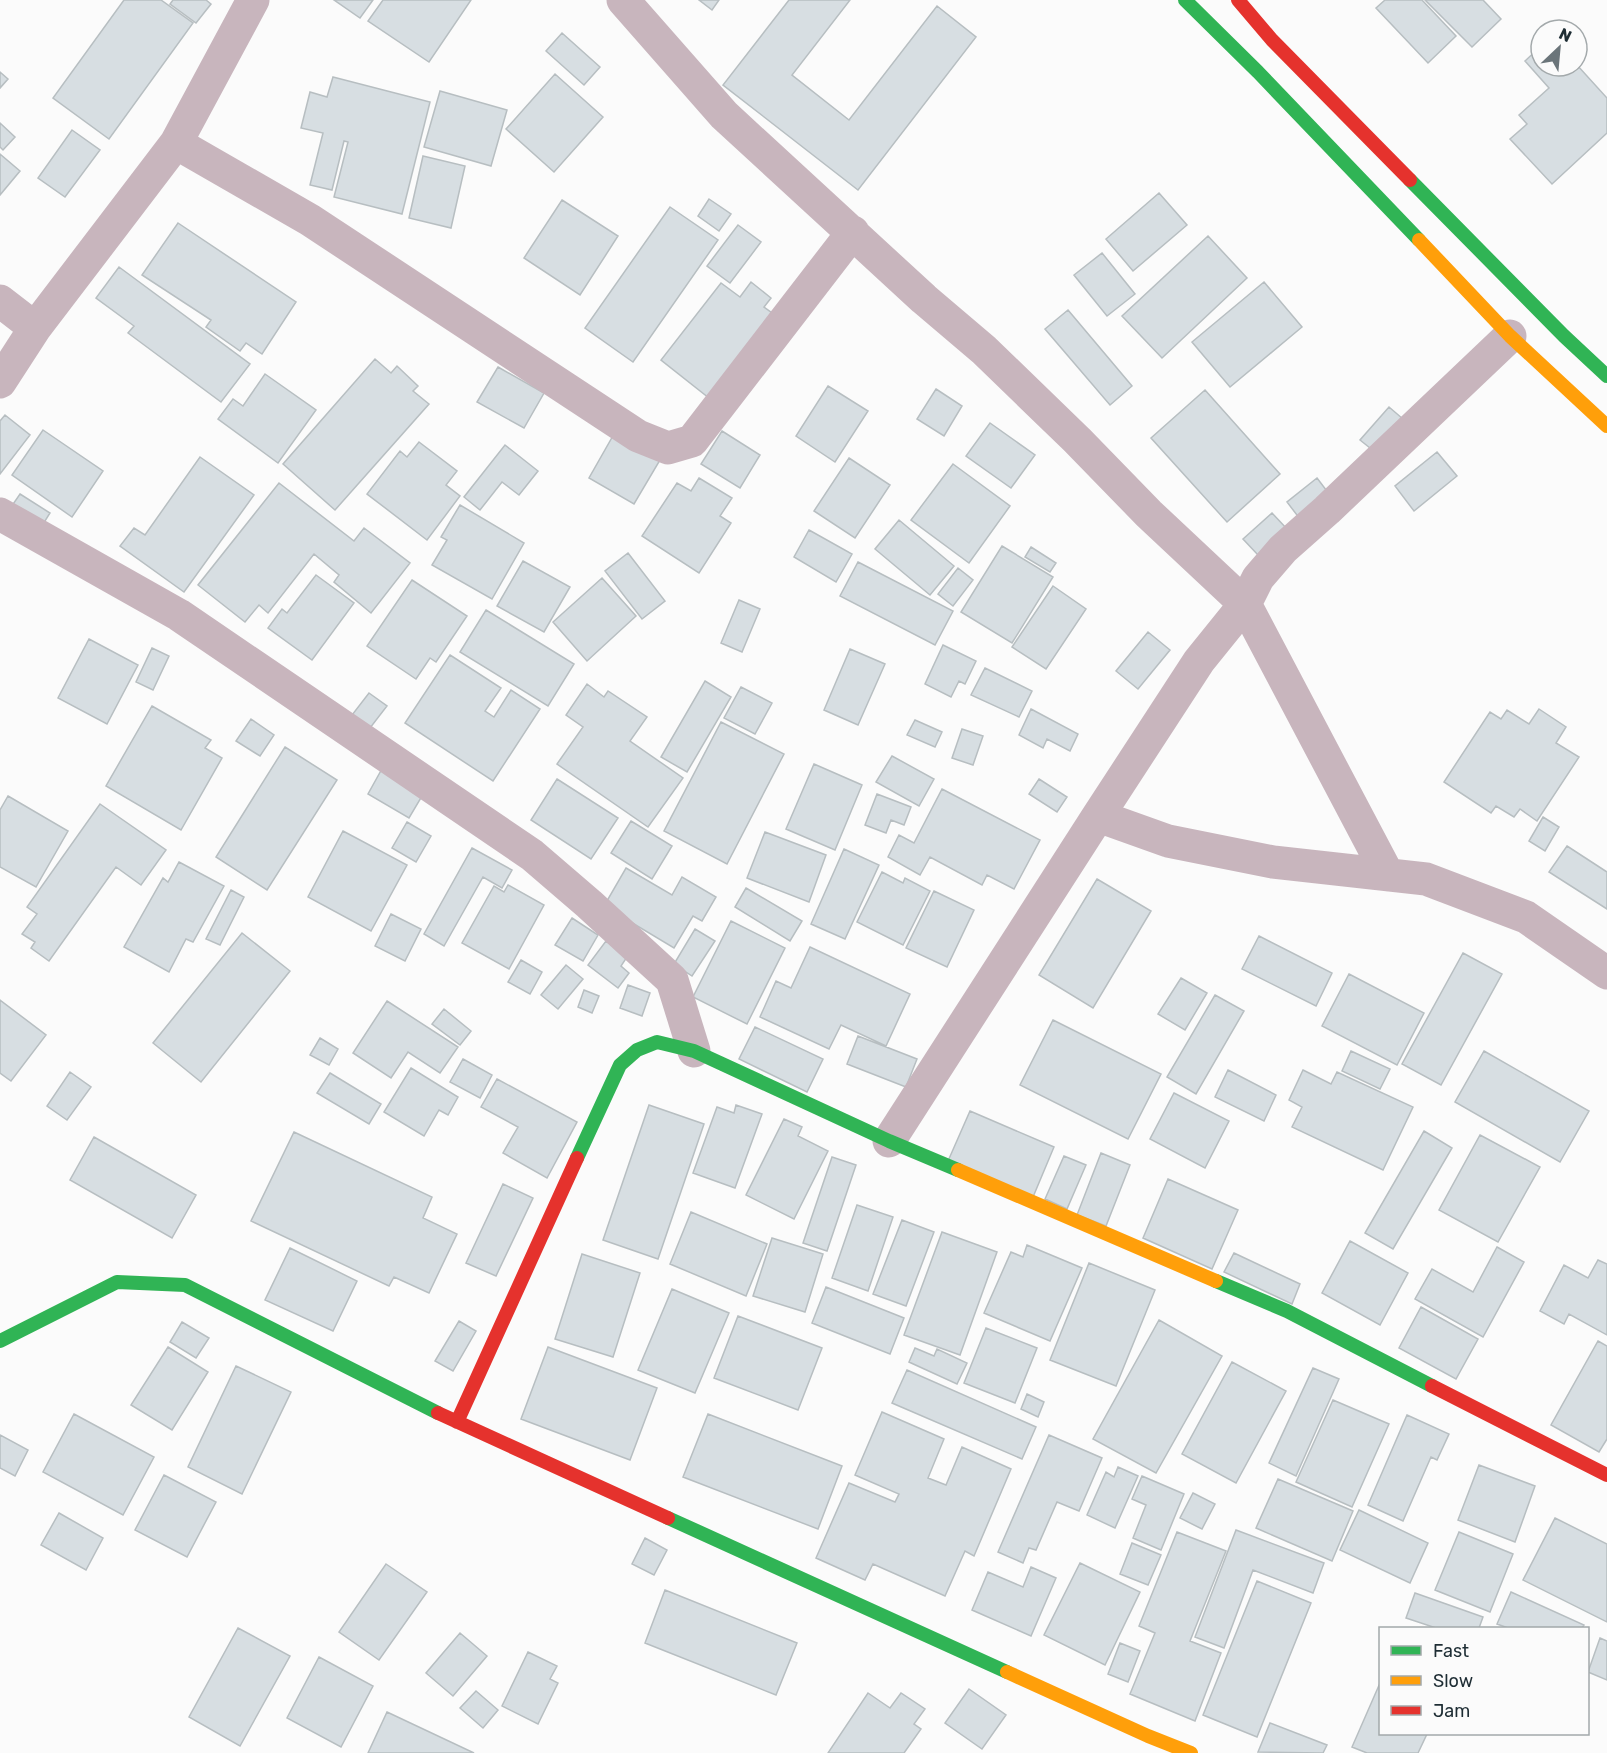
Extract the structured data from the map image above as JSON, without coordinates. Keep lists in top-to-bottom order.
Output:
{
  "legend": ["Fast", "Slow", "Jam"],
  "north": "top right"
}
